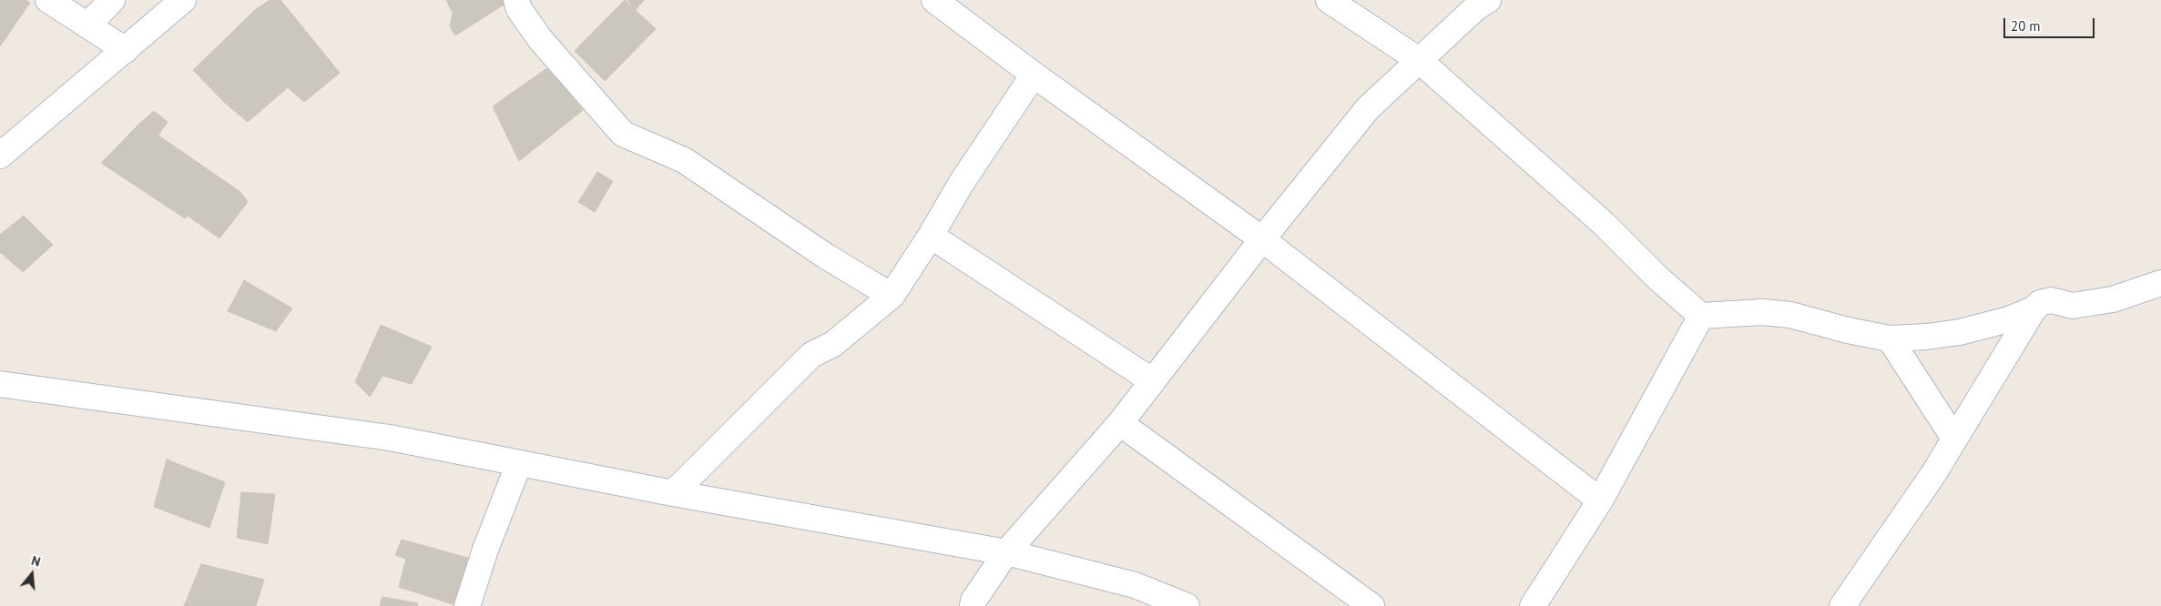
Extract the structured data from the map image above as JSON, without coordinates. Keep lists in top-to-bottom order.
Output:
{
  "scale_bar": "20 m",
  "north": "top"
}
